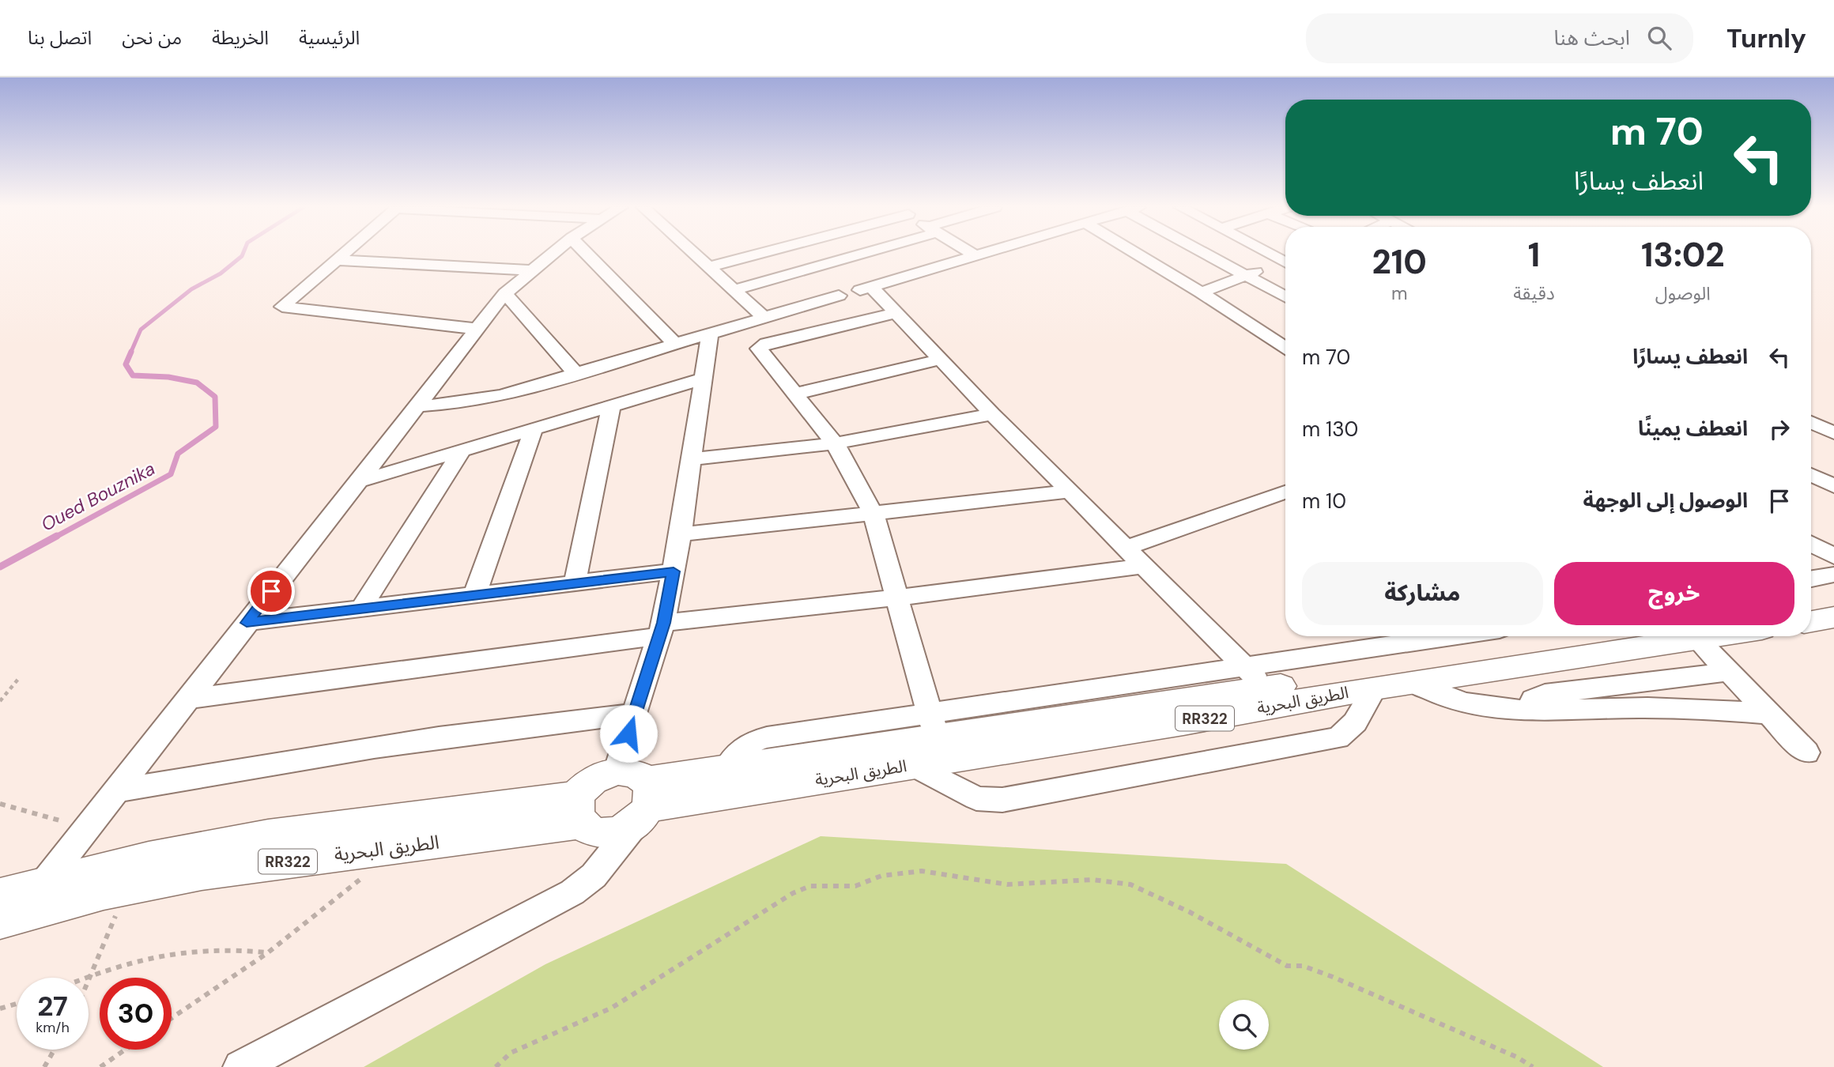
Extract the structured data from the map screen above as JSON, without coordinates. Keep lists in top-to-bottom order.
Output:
{
  "streets": {
    "main road": ["الطريق البحرية", "RR322"]
  },
  "crossings": [
    ["الطريق البحرية", "RR322"]
  ],
  "water": ["Oued Bouznika"],
  "page": {
    "header": "Turnly",
    "search": "ابحث هنا",
    "nav": [
      "الرئيسية",
      "الخريطة",
      "من نحن",
      "اتصل بنا"
    ],
    "turn": ["70 m", "انعطف يسارًا"],
    "eta": [
      "13:02",
      "الوصول",
      "1",
      "دقيقة",
      "210",
      "m"
    ],
    "list": [
      {
        "name": "انعطف يسارًا",
        "value": "70 m"
      },
      {
        "name": "انعطف يمينًا",
        "value": "130 m"
      },
      {
        "name": "الوصول إلى الوجهة",
        "value": "10 m"
      }
    ],
    "buttons": ["خروج", "مشاركة"],
    "speed": "27 km/h",
    "limit": "30"
  }
}
